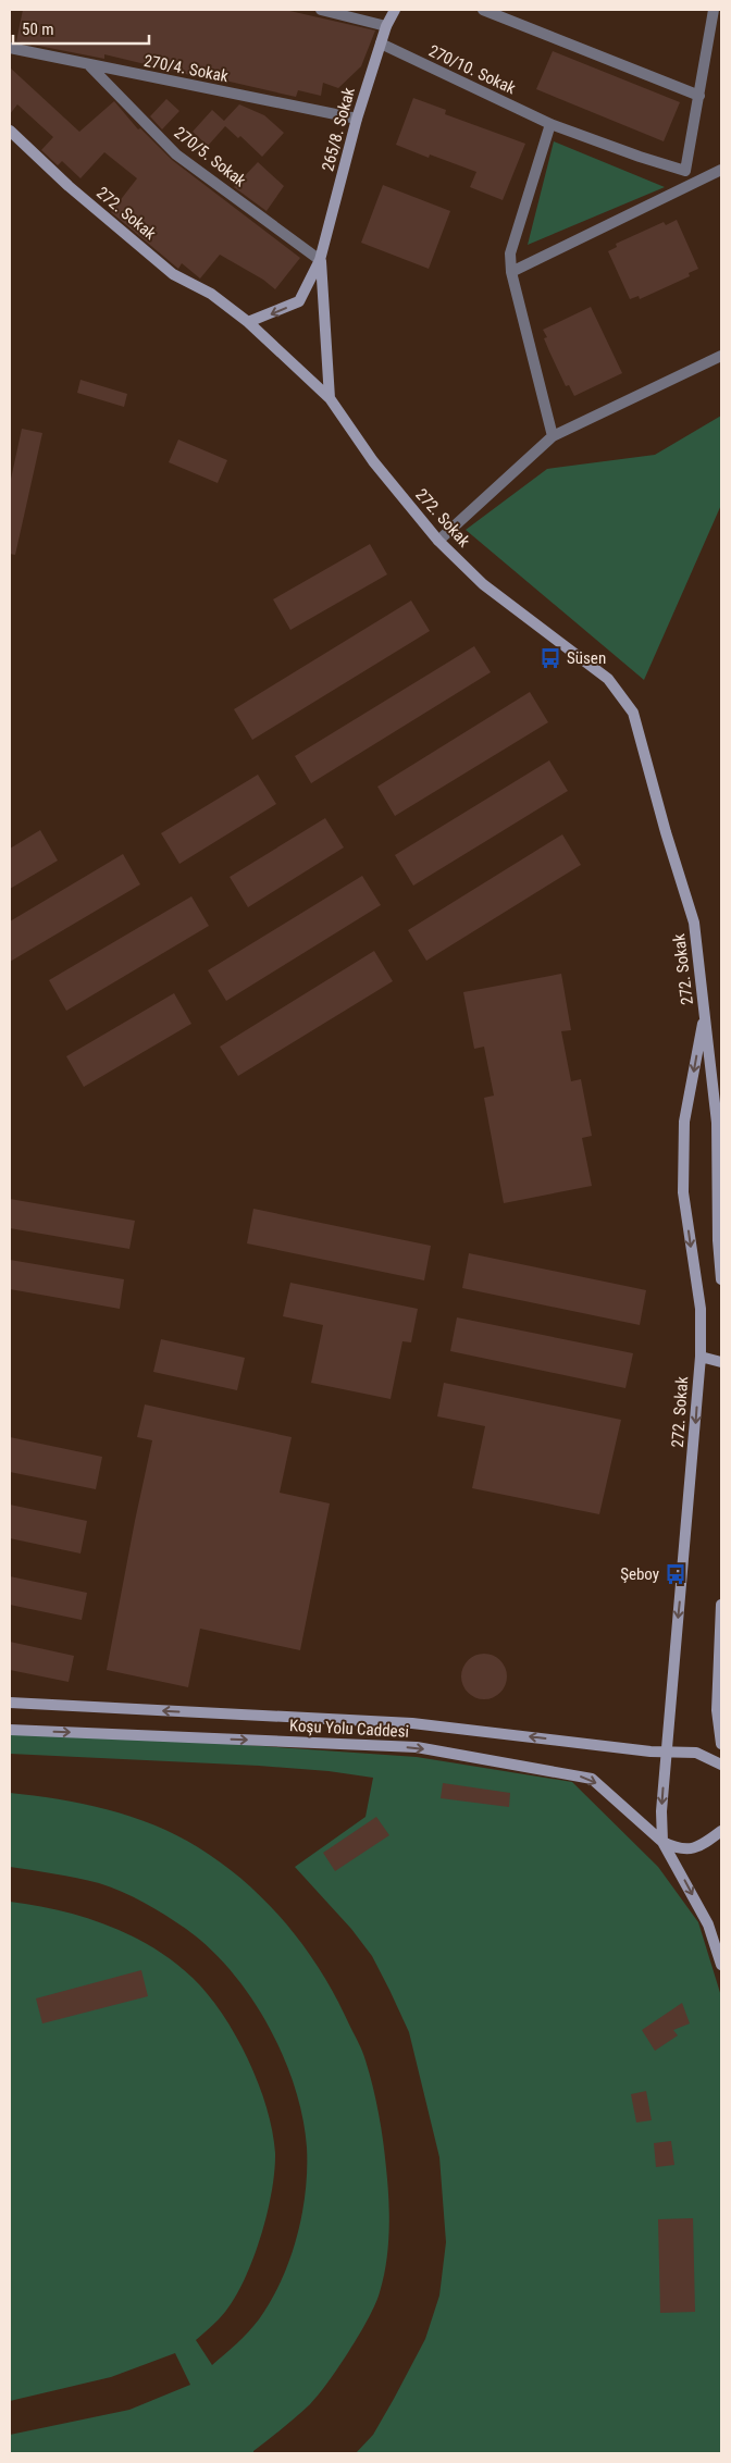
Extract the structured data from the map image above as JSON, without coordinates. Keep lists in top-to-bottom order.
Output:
{
  "streets": {
    "street": [
      "270/4. Sokak",
      "270/10. Sokak",
      "265/8. Sokak",
      "270/5. Sokak",
      "272. Sokak",
      "Koşu Yolu Caddesi"
    ]
  },
  "crossings": [
    ["270/4. Sokak", "265/8. Sokak"],
    ["270/4. Sokak", "270/5. Sokak"],
    ["270/10. Sokak", "265/8. Sokak"],
    ["265/8. Sokak", "270/5. Sokak"],
    ["265/8. Sokak", "272. Sokak"],
    ["272. Sokak", "Koşu Yolu Caddesi"]
  ],
  "places": {
    "bus stop": ["Süsen", "Şeboy"]
  },
  "scale_bar": "50 m"
}
